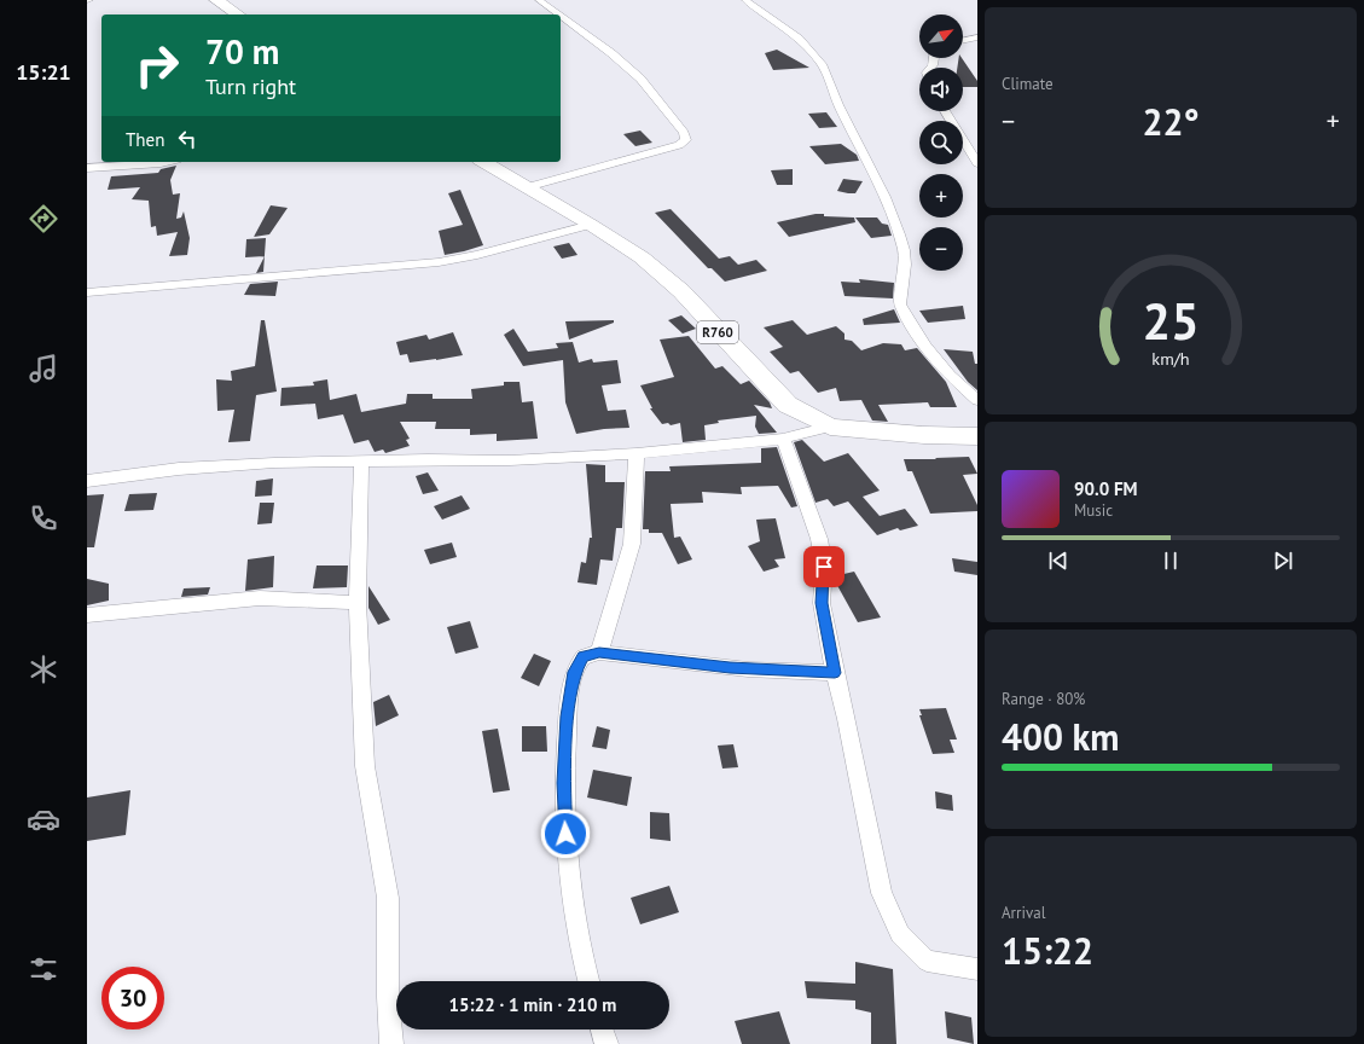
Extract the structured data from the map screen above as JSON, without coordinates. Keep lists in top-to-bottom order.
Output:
{
  "streets": {
    "main road": ["R760"]
  },
  "north": "top right",
  "page": {
    "tabs": "15:21",
    "tile": [
      "Climate",
      ["Range · 80%", "400 km"],
      ["Arrival", "15:22"]
    ],
    "map_buttons": ["+", "−"],
    "turn": ["70 m", "Turn right"],
    "heat": ["−", "22°", "+"],
    "then": "Then",
    "song": ["90.0 FM", "Music"],
    "limit": "30",
    "trip": "15:22 · 1 min · 210 m",
    "gauge": ["25", "km/h"]
  }
}
